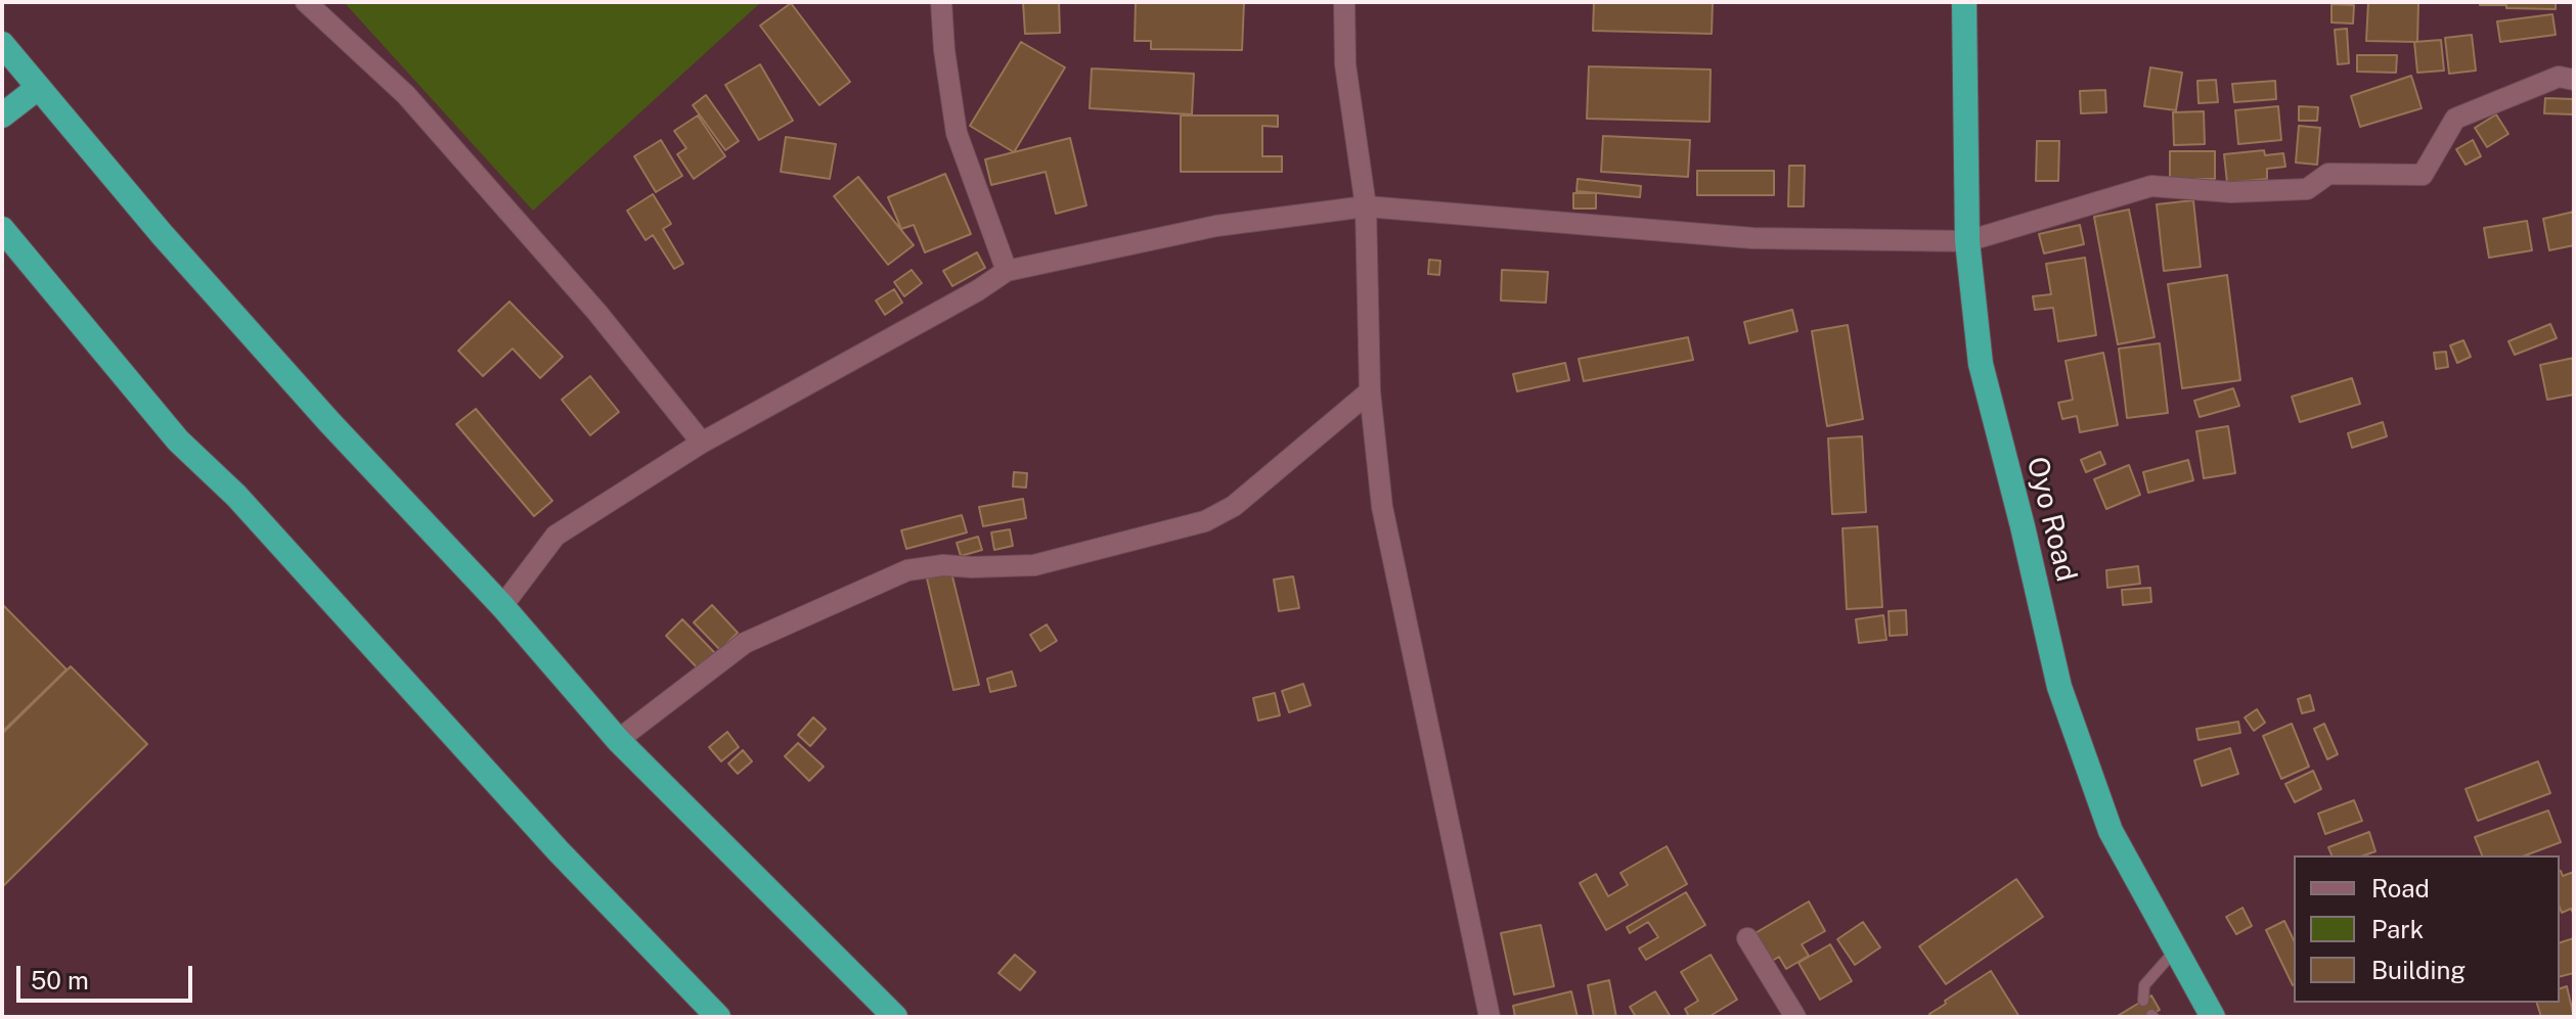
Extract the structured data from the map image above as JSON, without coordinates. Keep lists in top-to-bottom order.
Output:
{
  "streets": {
    "highway": ["Oyo Road"]
  },
  "legend": ["Road", "Park", "Building"],
  "scale_bar": "50 m"
}
